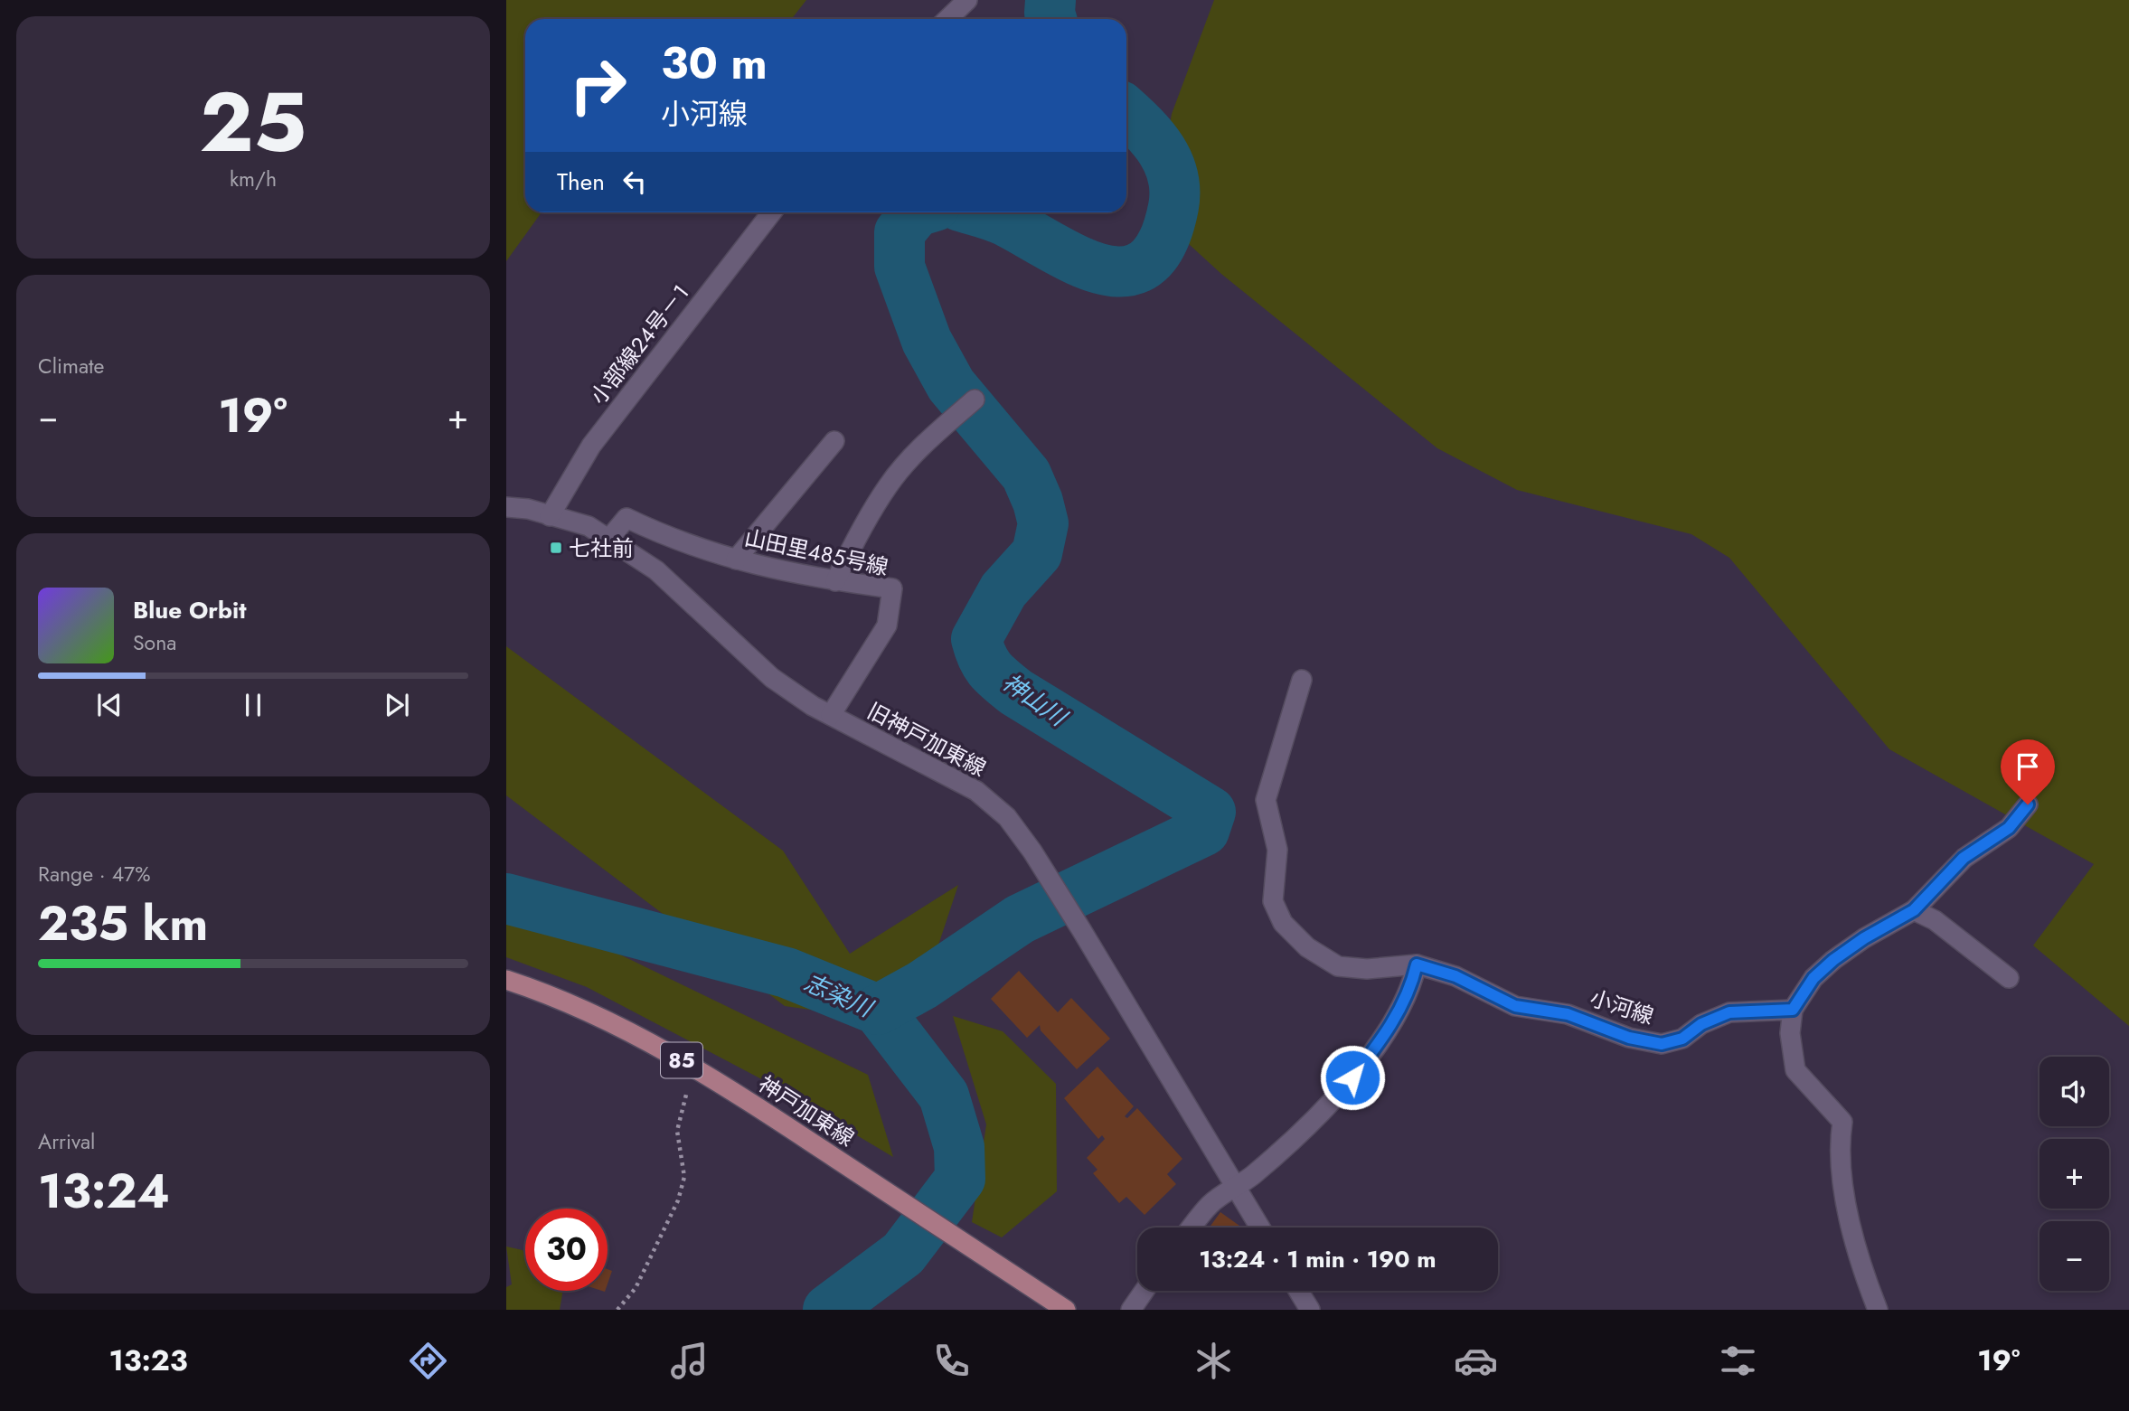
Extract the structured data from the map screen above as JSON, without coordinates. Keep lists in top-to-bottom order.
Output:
{
  "streets": {
    "main road": ["85", "神戸加東線"],
    "street": [
      "小部線２４号－１",
      "山田里４８５号線",
      "旧神戸加東線",
      "小河線"
    ]
  },
  "crossings": [
    ["小部線２４号－１", "旧神戸加東線"],
    ["山田里４８５号線", "旧神戸加東線"]
  ],
  "water": ["神山川", "志染川"],
  "places": {
    "transit": ["七社前"]
  },
  "page": {
    "tile": [
      ["25", "km/h"],
      "Climate",
      ["Range · 47%", "235 km"],
      ["Arrival", "13:24"]
    ],
    "turn": ["30 m", "小河線"],
    "then": "Then",
    "heat": ["−", "19°", "+"],
    "song": ["Blue Orbit", "Sona"],
    "map_buttons": ["+", "−"],
    "limit": "30",
    "trip": "13:24 · 1 min · 190 m",
    "tabs": ["13:23", "19°"]
  }
}
